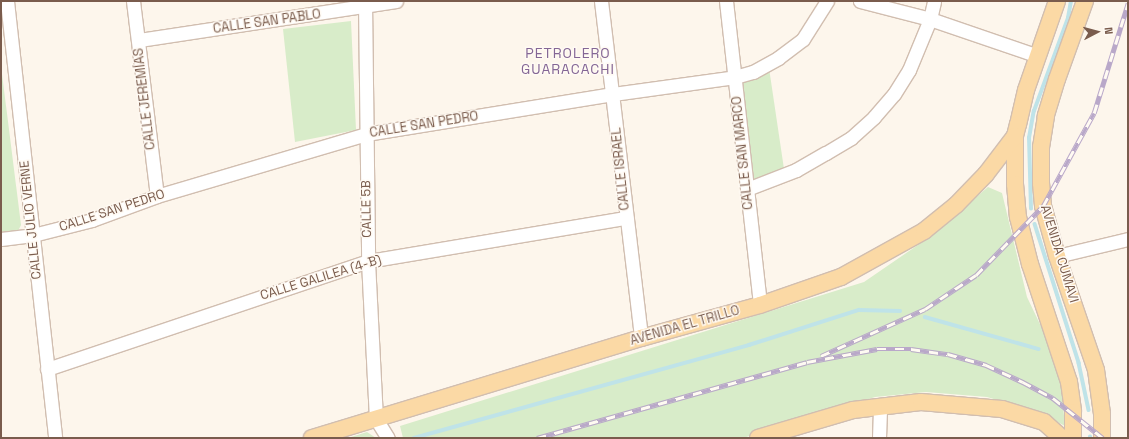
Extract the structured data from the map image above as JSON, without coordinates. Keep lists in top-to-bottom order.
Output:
{
  "streets": {
    "main road": ["AVENIDA CUMAVI", "AVENIDA EL TRILLO"],
    "street": [
      "CALLE SAN PABLO",
      "CALLE JEREMÍAS",
      "CALLE SAN PEDRO",
      "CALLE SAN MARCO",
      "CALLE ISRAEL",
      "CALLE 5B",
      "CALLE JULIO VERNE",
      "CALLE GALILEA (4-B)"
    ]
  },
  "crossings": [
    ["CALLE SAN PABLO", "CALLE JEREMÍAS"],
    ["CALLE SAN PABLO", "CALLE 5B"],
    ["CALLE JEREMÍAS", "CALLE SAN PEDRO"],
    ["CALLE SAN PEDRO", "CALLE SAN MARCO"],
    ["CALLE SAN PEDRO", "CALLE ISRAEL"],
    ["CALLE SAN PEDRO", "CALLE 5B"],
    ["CALLE SAN PEDRO", "CALLE JULIO VERNE"],
    ["CALLE SAN MARCO", "AVENIDA EL TRILLO"],
    ["CALLE ISRAEL", "CALLE GALILEA (4-B)"],
    ["CALLE ISRAEL", "AVENIDA EL TRILLO"],
    ["CALLE 5B", "CALLE GALILEA (4-B)"],
    ["CALLE 5B", "AVENIDA EL TRILLO"],
    ["CALLE JULIO VERNE", "CALLE GALILEA (4-B)"],
    ["AVENIDA CUMAVI", "AVENIDA EL TRILLO"]
  ],
  "districts": ["PETROLERO GUARACACHI"],
  "north": "right"
}
